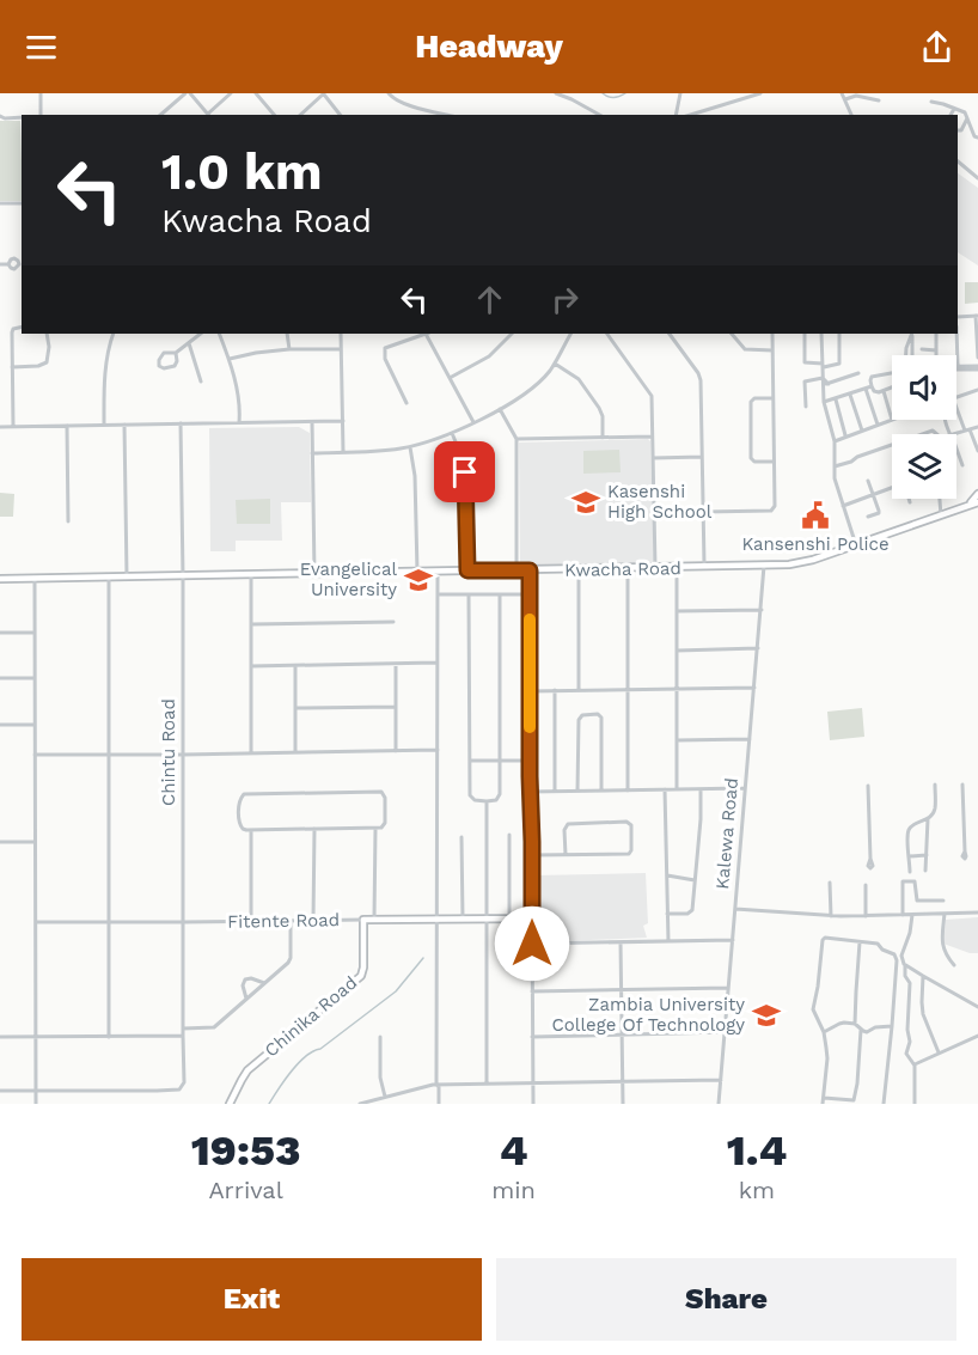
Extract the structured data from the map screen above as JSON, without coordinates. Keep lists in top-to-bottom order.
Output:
{
  "streets": {
    "main road": ["Kwacha Road", "Fitente Road", "Chinika Road"],
    "street": ["Chintu Road", "Kalewa Road"]
  },
  "crossings": [
    ["Kwacha Road", "Chintu Road"],
    ["Kwacha Road", "Kalewa Road"],
    ["Chintu Road", "Fitente Road"],
    ["Fitente Road", "Chinika Road"]
  ],
  "places": {
    "school or university": ["Kasenshi High School", "Evangelical University", "Zambia University College Of Technology"],
    "public building": ["Kansenshi Police"]
  },
  "page": {
    "header": "Headway",
    "turn": ["1.0 km", "Kwacha Road"],
    "eta": [
      "19:53",
      "Arrival",
      "4",
      "min",
      "1.4",
      "km"
    ],
    "buttons": ["Exit", "Share"]
  }
}
